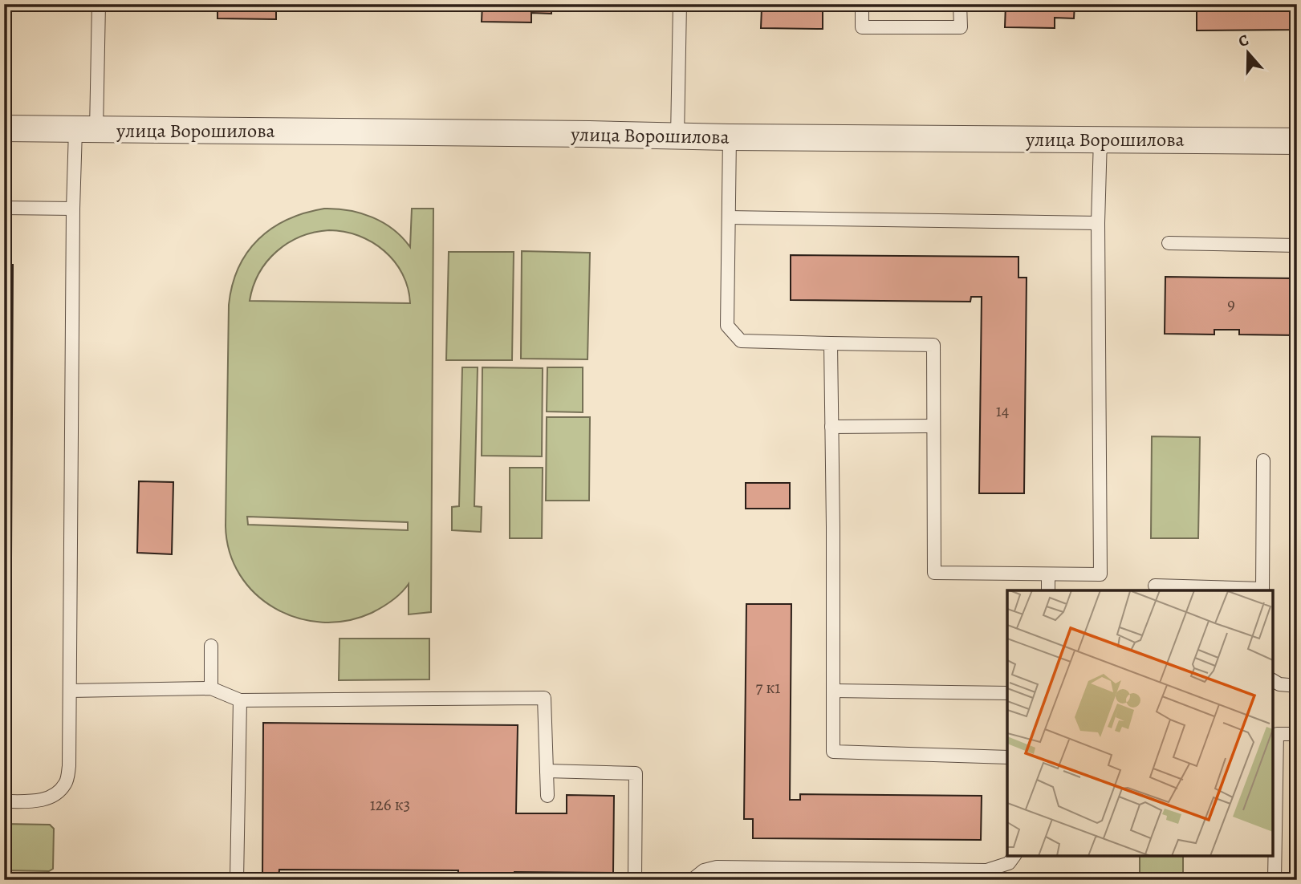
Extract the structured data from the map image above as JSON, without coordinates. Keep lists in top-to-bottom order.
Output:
{
  "streets": {
    "street": ["улица Ворошилова"]
  },
  "house_numbers": [
    "9",
    "14",
    "7 к1",
    "126 к3"
  ],
  "north": "top"
}
